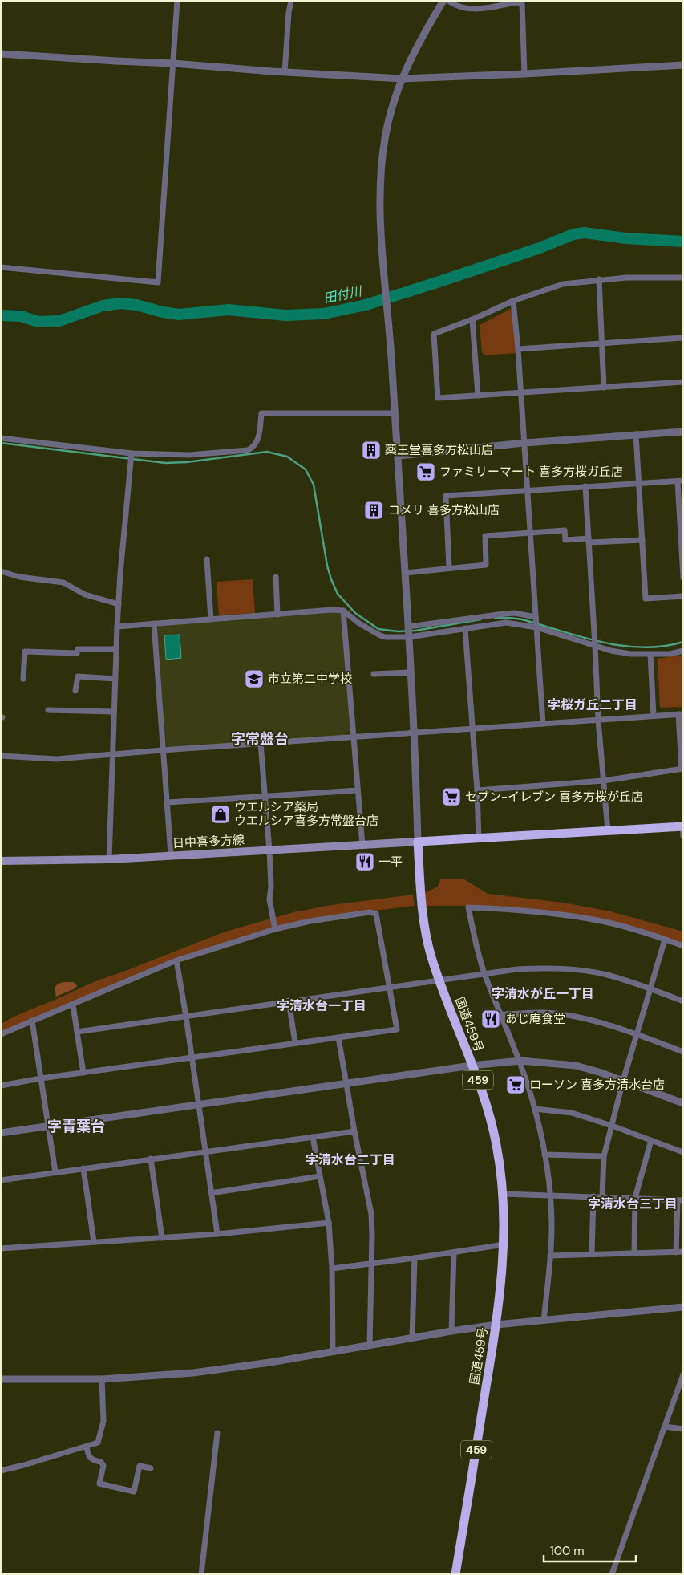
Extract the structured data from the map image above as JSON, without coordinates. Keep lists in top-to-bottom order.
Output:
{
  "streets": {
    "highway": ["国道459号", "459"],
    "main road": ["日中喜多方線"]
  },
  "crossings": [
    ["日中喜多方線", "国道459号"]
  ],
  "districts": [
    "字桜ガ丘二丁目",
    "字常盤台",
    "字清水が丘一丁目",
    "字清水台一丁目",
    "字青葉台",
    "字清水台二丁目",
    "字清水台三丁目"
  ],
  "water": ["田付川"],
  "places": {
    "building": ["薬王堂喜多方松山店", "コメリ 喜多方松山店"],
    "supermarket": ["ファミリーマート 喜多方桜ガ丘店", "セブン-イレブン 喜多方桜が丘店", "ローソン 喜多方清水台店"],
    "school or university": ["市立第二中学校"],
    "shop": ["ウエルシア薬局 ウエルシア喜多方常盤台店"],
    "restaurant": ["一平", "あじ庵食堂"]
  },
  "scale_bar": "100 m"
}
